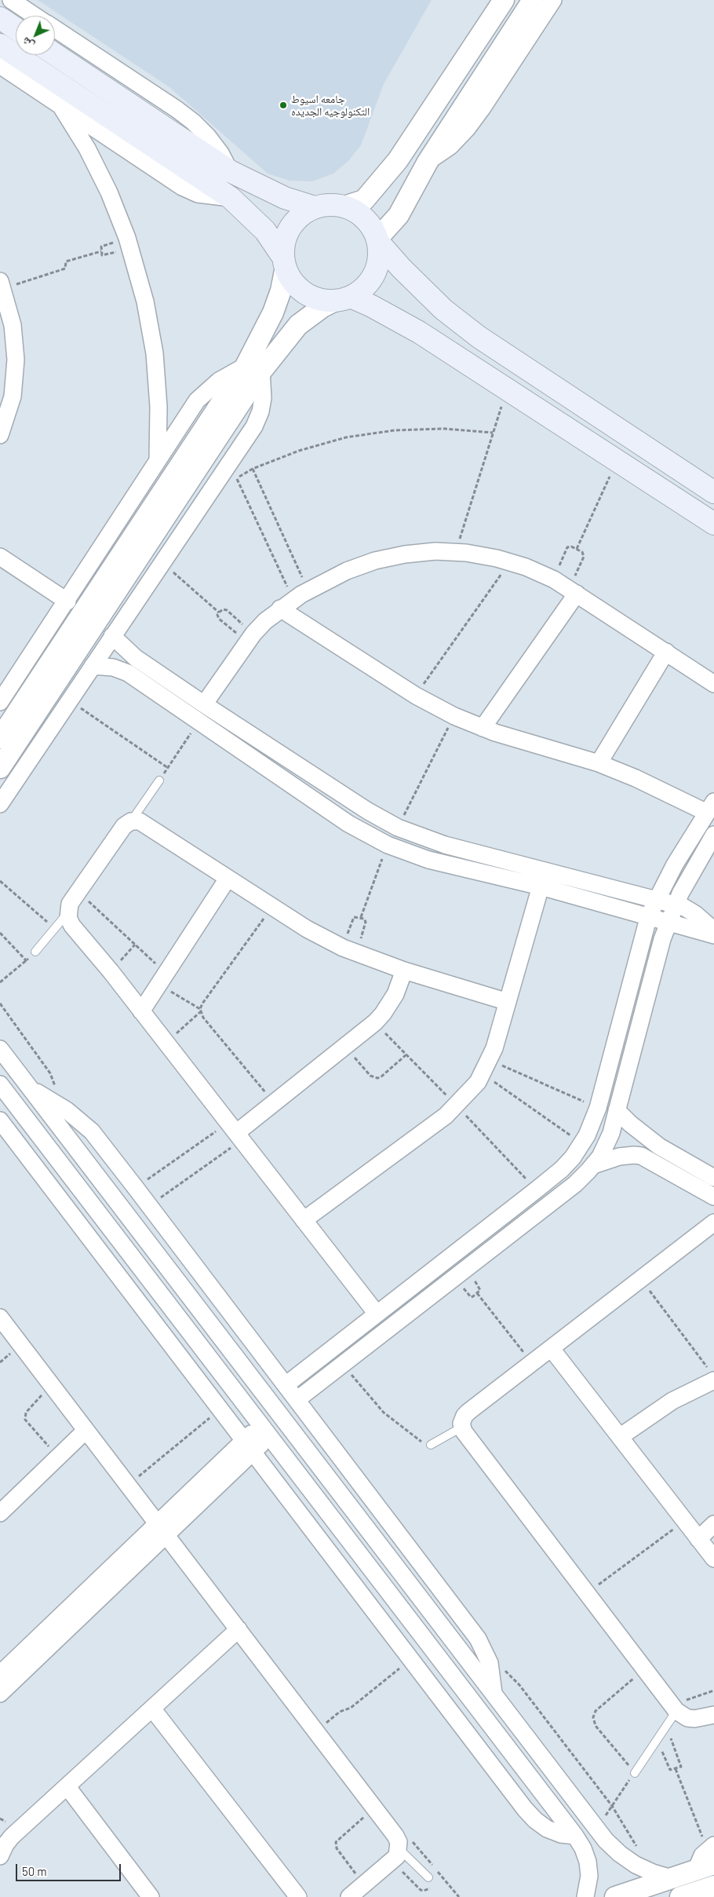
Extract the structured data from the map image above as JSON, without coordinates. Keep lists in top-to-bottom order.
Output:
{
  "places": ["جامعه اسيوط التكنولوجيه الجديده"],
  "scale_bar": "50 m",
  "north": "bottom left"
}
